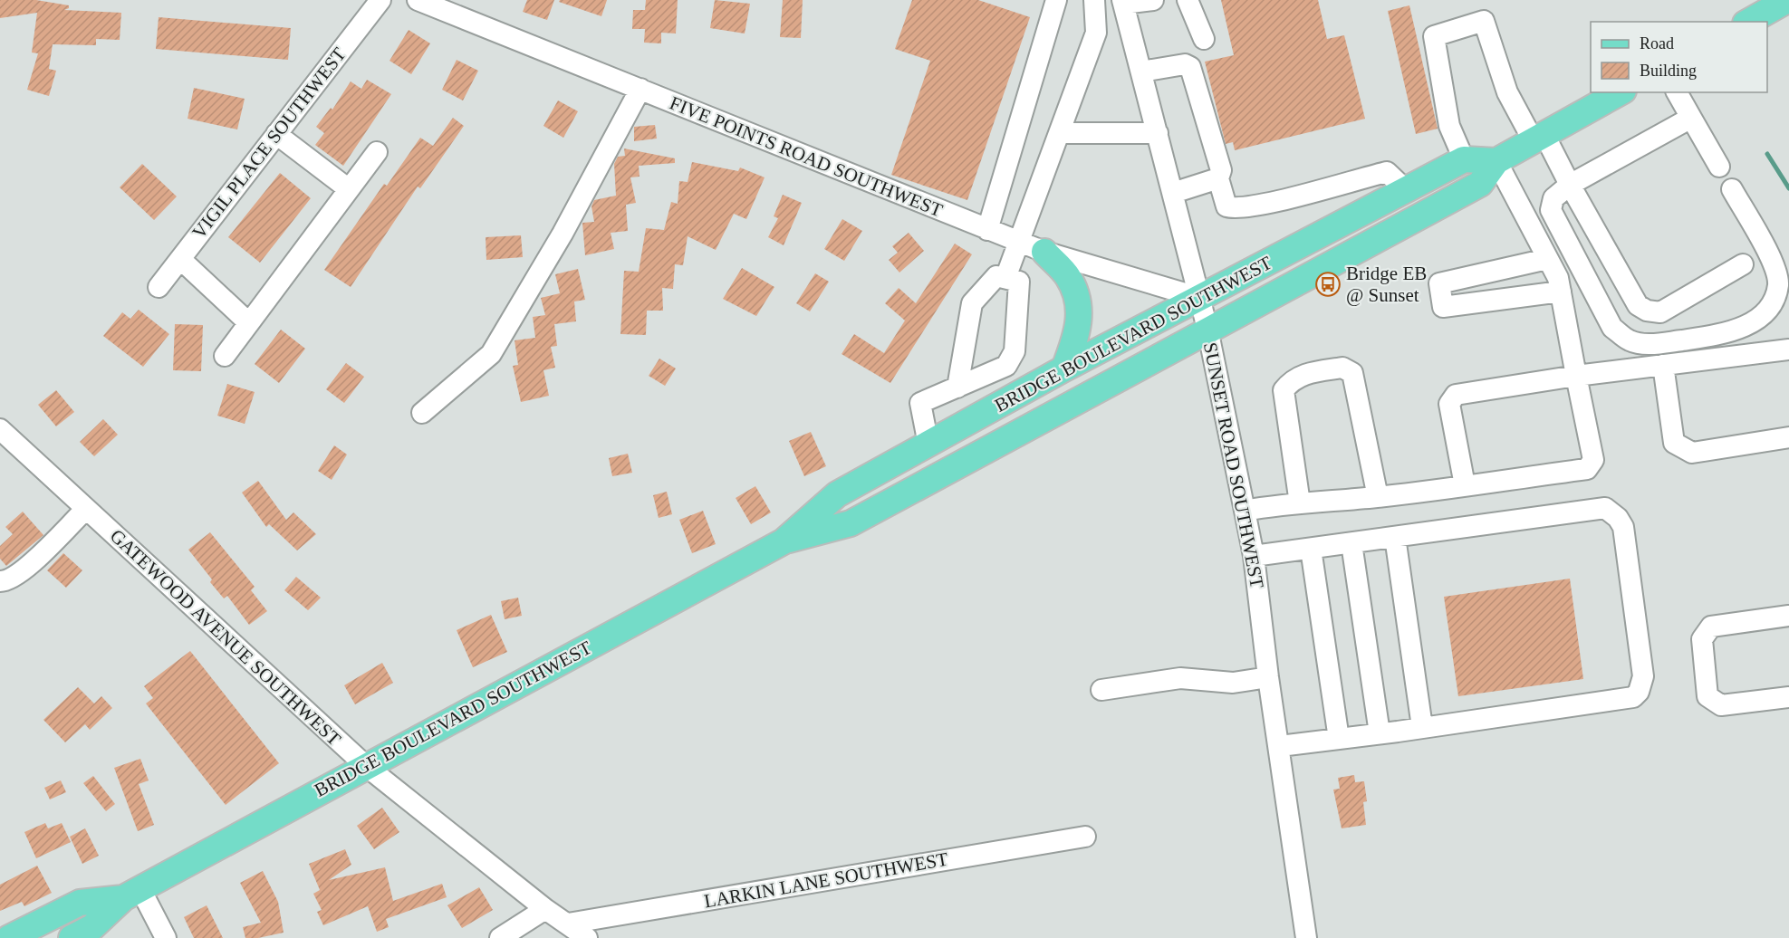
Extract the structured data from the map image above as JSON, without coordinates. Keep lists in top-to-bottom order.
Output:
{
  "streets": {
    "main road": ["BRIDGE BOULEVARD SOUTHWEST"],
    "street": [
      "VIGIL PLACE SOUTHWEST",
      "FIVE POINTS ROAD SOUTHWEST",
      "SUNSET ROAD SOUTHWEST",
      "GATEWOOD AVENUE SOUTHWEST",
      "LARKIN LANE SOUTHWEST"
    ]
  },
  "crossings": [
    ["FIVE POINTS ROAD SOUTHWEST", "BRIDGE BOULEVARD SOUTHWEST"],
    ["FIVE POINTS ROAD SOUTHWEST", "SUNSET ROAD SOUTHWEST"],
    ["BRIDGE BOULEVARD SOUTHWEST", "SUNSET ROAD SOUTHWEST"],
    ["BRIDGE BOULEVARD SOUTHWEST", "GATEWOOD AVENUE SOUTHWEST"],
    ["GATEWOOD AVENUE SOUTHWEST", "LARKIN LANE SOUTHWEST"]
  ],
  "places": {
    "bus stop": ["Bridge EB @ Sunset"]
  },
  "legend": ["Road", "Building"]
}
